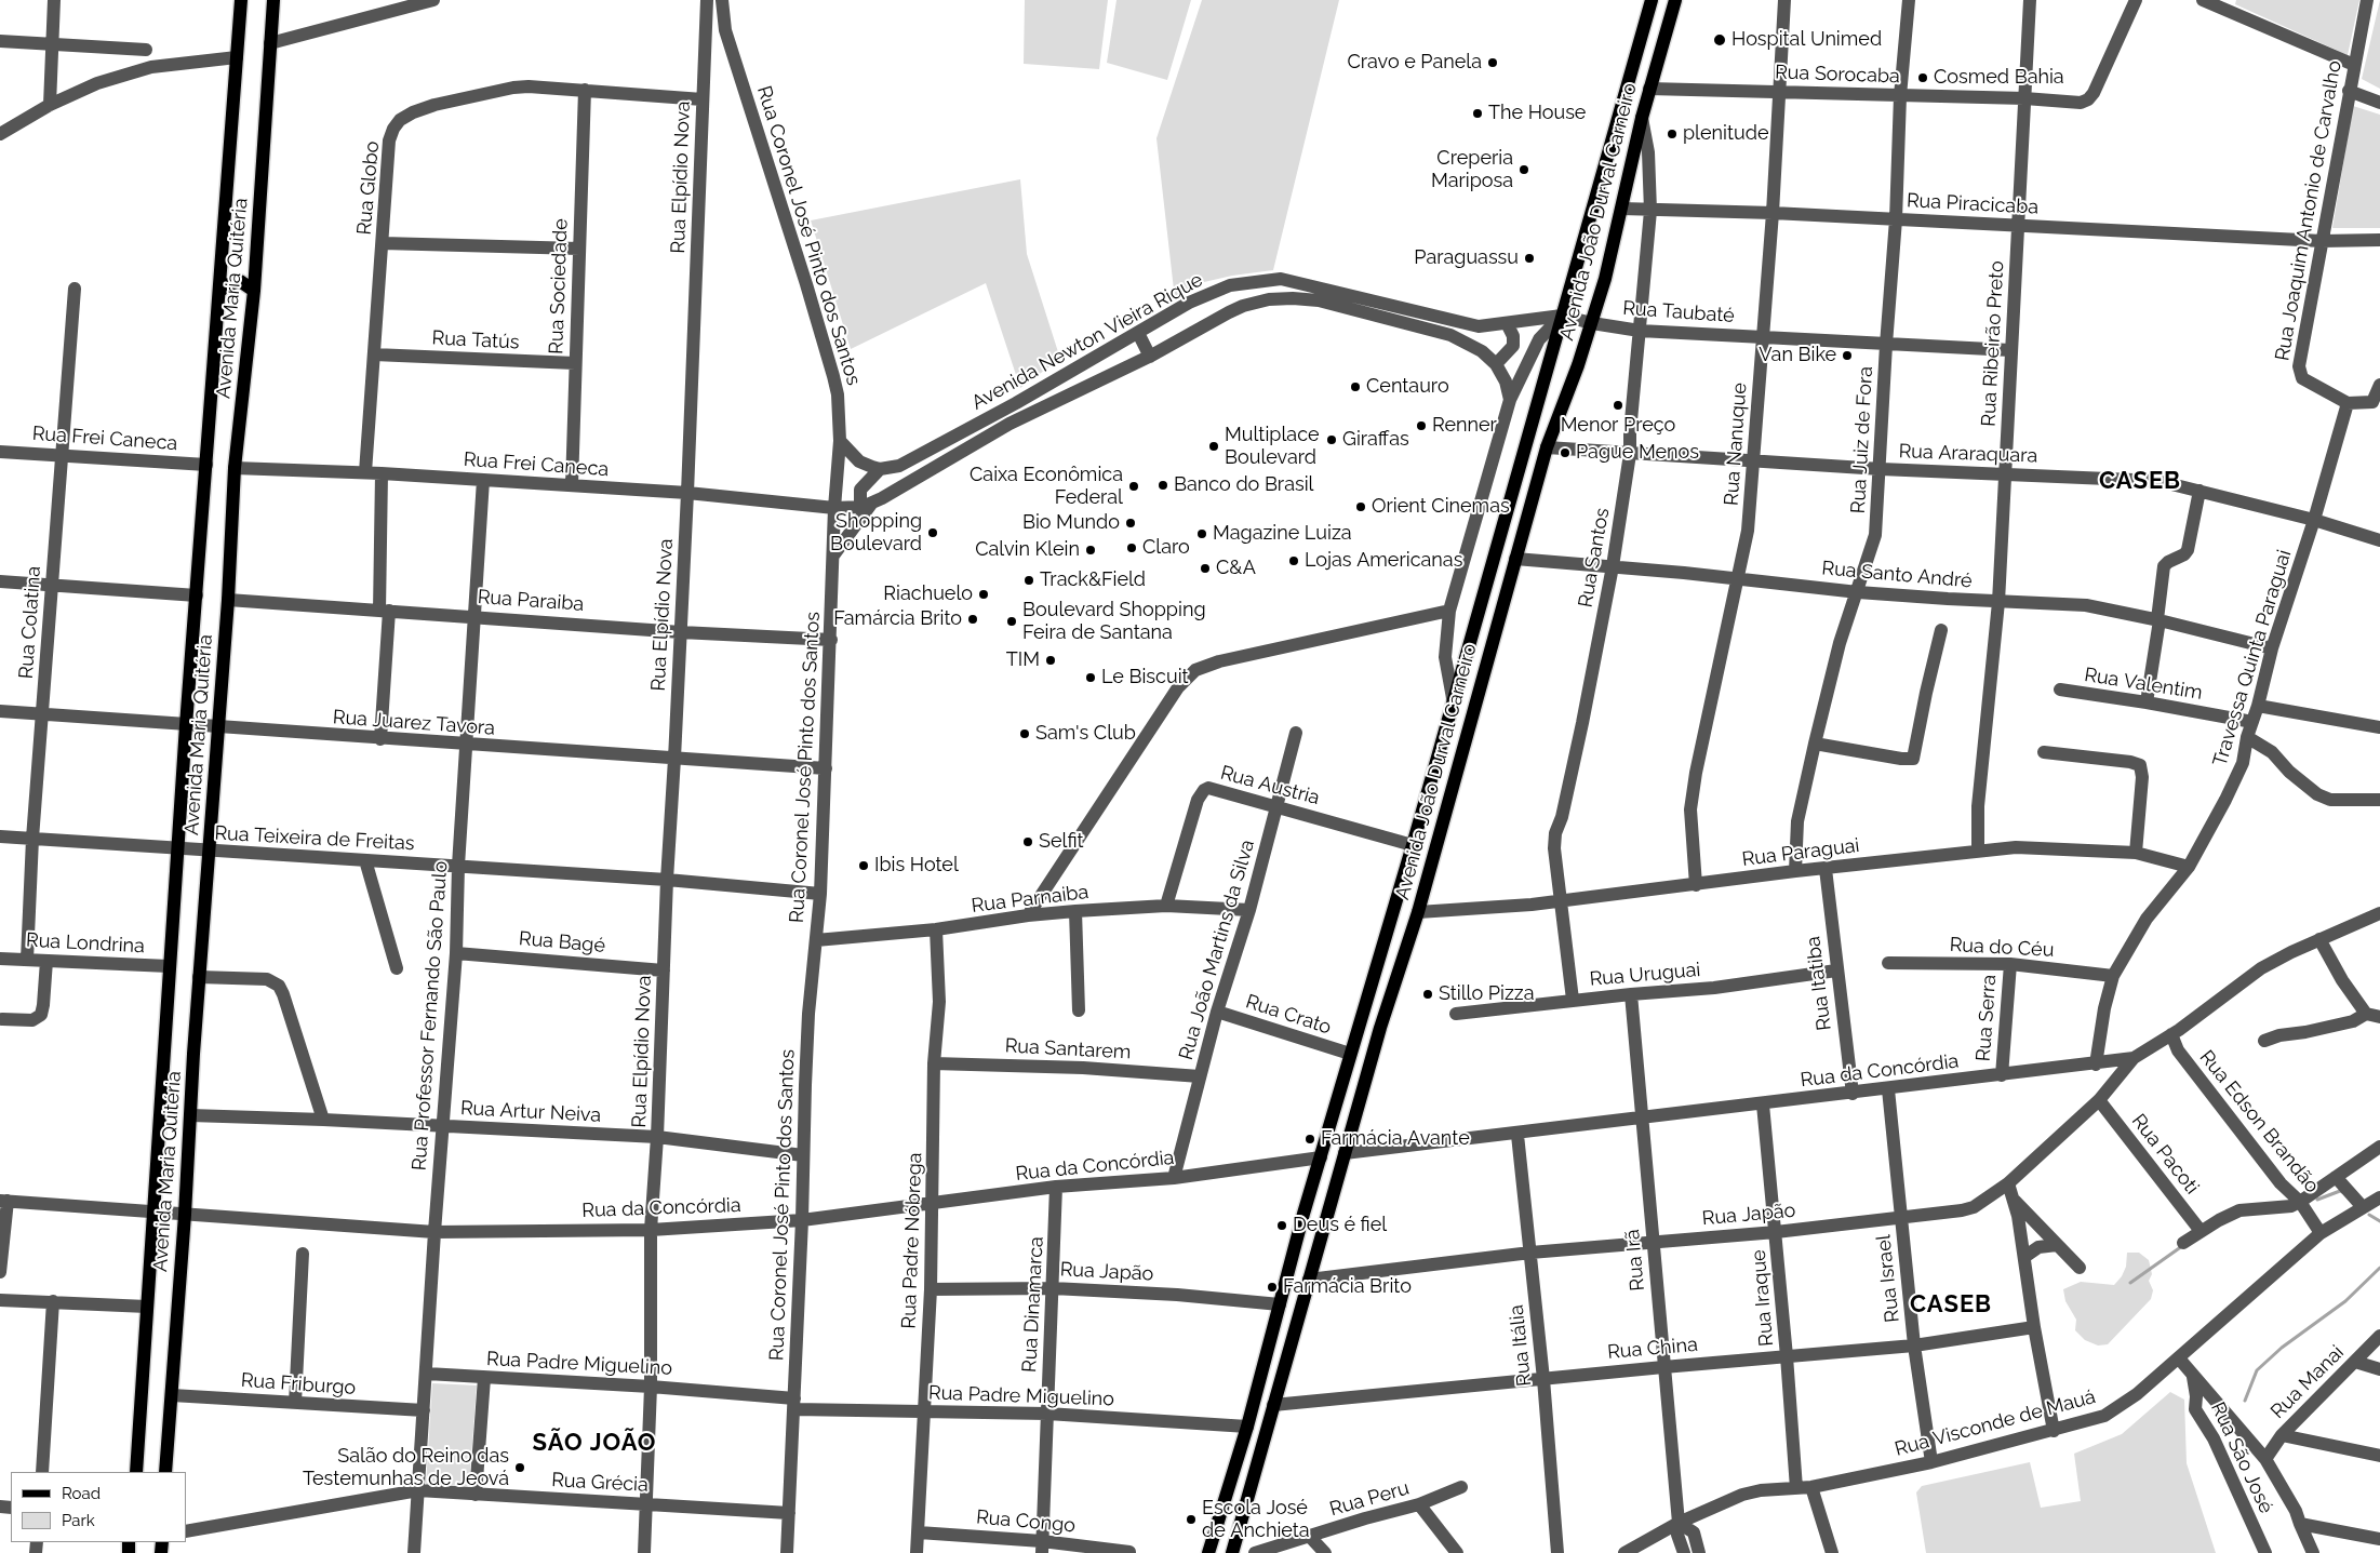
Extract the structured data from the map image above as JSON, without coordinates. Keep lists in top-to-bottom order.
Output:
{
  "streets": {
    "main road": ["Avenida João Durval Carneiro", "Avenida Maria Quitéria"],
    "street": [
      "Rua Sorocaba",
      "Rua Elpídio Nova",
      "Rua Globo",
      "Rua Piracicaba",
      "Rua Joaquim Antonio de Carvalho",
      "Rua Coronel José Pinto dos Santos",
      "Rua Sociedade",
      "Rua Taubaté",
      "Rua Tatús",
      "Avenida Newton Vieira Rique",
      "Rua Ribeirão Preto",
      "Rua Frei Caneca",
      "Rua Juiz de Fora",
      "Rua Nanuque",
      "Rua Araraquara",
      "Rua Santos",
      "Rua Santo André",
      "Rua Paraiba",
      "Rua Colatina",
      "Travessa Quinta Paraguai",
      "Rua Valentim",
      "Rua Juarez Tavora",
      "Rua Austria",
      "Rua Teixeira de Freitas",
      "Rua Paraguai",
      "Rua Parnaiba",
      "Rua Bagé",
      "Rua Londrina",
      "Rua do Céu",
      "Rua João Martins da Silva",
      "Rua Uruguai",
      "Rua Itatiba",
      "Rua Crato",
      "Rua Professor Fernando São Paulo",
      "Rua Serra",
      "Rua Santarem",
      "Rua da Concórdia",
      "Rua Artur Neiva",
      "Rua Edson Brandão",
      "Rua Pacoti",
      "Rua Japão",
      "Rua Padre Nóbrega",
      "Rua Irã",
      "Rua Israel",
      "Rua Iraque",
      "Rua Dinamarca",
      "Rua Itália",
      "Rua China",
      "Rua Padre Miguelino",
      "Rua Manai",
      "Rua Friburgo",
      "Rua Visconde de Mauá",
      "Rua São José",
      "Rua Grécia",
      "Rua Peru",
      "Rua Congo"
    ]
  },
  "crossings": [
    ["Rua Sorocaba", "Avenida João Durval Carneiro"],
    ["Rua Sorocaba", "Rua Ribeirão Preto"],
    ["Rua Sorocaba", "Rua Juiz de Fora"],
    ["Rua Sorocaba", "Rua Nanuque"],
    ["Rua Elpídio Nova", "Rua Globo"],
    ["Rua Elpídio Nova", "Rua Frei Caneca"],
    ["Rua Elpídio Nova", "Rua Paraiba"],
    ["Rua Elpídio Nova", "Rua Juarez Tavora"],
    ["Rua Elpídio Nova", "Rua Teixeira de Freitas"],
    ["Rua Elpídio Nova", "Rua Bagé"],
    ["Rua Elpídio Nova", "Rua da Concórdia"],
    ["Rua Elpídio Nova", "Rua Artur Neiva"],
    ["Rua Elpídio Nova", "Rua Padre Miguelino"],
    ["Rua Elpídio Nova", "Rua Grécia"],
    ["Rua Globo", "Rua Sociedade"],
    ["Rua Globo", "Rua Tatús"],
    ["Rua Globo", "Rua Frei Caneca"],
    ["Rua Piracicaba", "Rua Joaquim Antonio de Carvalho"],
    ["Rua Piracicaba", "Avenida João Durval Carneiro"],
    ["Rua Piracicaba", "Rua Ribeirão Preto"],
    ["Rua Piracicaba", "Rua Juiz de Fora"],
    ["Rua Piracicaba", "Rua Nanuque"],
    ["Rua Piracicaba", "Rua Santos"],
    ["Avenida João Durval Carneiro", "Rua Taubaté"],
    ["Avenida João Durval Carneiro", "Avenida Newton Vieira Rique"],
    ["Avenida João Durval Carneiro", "Rua Araraquara"],
    ["Avenida João Durval Carneiro", "Rua Santos"],
    ["Avenida João Durval Carneiro", "Rua Santo André"],
    ["Avenida João Durval Carneiro", "Rua Austria"],
    ["Avenida João Durval Carneiro", "Rua Paraguai"],
    ["Avenida João Durval Carneiro", "Rua Crato"],
    ["Avenida João Durval Carneiro", "Rua da Concórdia"],
    ["Avenida João Durval Carneiro", "Rua Japão"],
    ["Avenida João Durval Carneiro", "Rua China"],
    ["Avenida João Durval Carneiro", "Rua Padre Miguelino"],
    ["Rua Coronel José Pinto dos Santos", "Avenida Newton Vieira Rique"],
    ["Rua Coronel José Pinto dos Santos", "Rua Frei Caneca"],
    ["Rua Coronel José Pinto dos Santos", "Rua Paraiba"],
    ["Rua Coronel José Pinto dos Santos", "Rua Juarez Tavora"],
    ["Rua Coronel José Pinto dos Santos", "Rua Teixeira de Freitas"],
    ["Rua Coronel José Pinto dos Santos", "Rua Parnaiba"],
    ["Rua Coronel José Pinto dos Santos", "Rua da Concórdia"],
    ["Rua Coronel José Pinto dos Santos", "Rua Artur Neiva"],
    ["Rua Coronel José Pinto dos Santos", "Rua Padre Miguelino"],
    ["Rua Coronel José Pinto dos Santos", "Rua Grécia"],
    ["Rua Sociedade", "Rua Tatús"],
    ["Rua Sociedade", "Rua Frei Caneca"],
    ["Avenida Maria Quitéria", "Rua Frei Caneca"],
    ["Avenida Maria Quitéria", "Rua Paraiba"],
    ["Avenida Maria Quitéria", "Rua Juarez Tavora"],
    ["Avenida Maria Quitéria", "Rua Teixeira de Freitas"],
    ["Avenida Maria Quitéria", "Rua Londrina"],
    ["Avenida Maria Quitéria", "Rua da Concórdia"],
    ["Avenida Maria Quitéria", "Rua Artur Neiva"],
    ["Avenida Maria Quitéria", "Rua Friburgo"],
    ["Rua Taubaté", "Avenida Newton Vieira Rique"],
    ["Rua Taubaté", "Rua Ribeirão Preto"],
    ["Rua Taubaté", "Rua Juiz de Fora"],
    ["Rua Taubaté", "Rua Nanuque"],
    ["Rua Taubaté", "Rua Santos"],
    ["Avenida Newton Vieira Rique", "Rua Frei Caneca"],
    ["Rua Ribeirão Preto", "Rua Araraquara"],
    ["Rua Ribeirão Preto", "Rua Santo André"],
    ["Rua Ribeirão Preto", "Rua Paraguai"],
    ["Rua Frei Caneca", "Rua Colatina"],
    ["Rua Frei Caneca", "Rua Professor Fernando São Paulo"],
    ["Rua Juiz de Fora", "Rua Araraquara"],
    ["Rua Juiz de Fora", "Rua Santo André"],
    ["Rua Juiz de Fora", "Rua Paraguai"],
    ["Rua Nanuque", "Rua Araraquara"],
    ["Rua Nanuque", "Rua Santo André"],
    ["Rua Nanuque", "Rua Paraguai"],
    ["Rua Araraquara", "Rua Santos"],
    ["Rua Araraquara", "Travessa Quinta Paraguai"],
    ["Rua Santos", "Rua Santo André"],
    ["Rua Santos", "Rua Paraguai"],
    ["Rua Santos", "Rua Uruguai"],
    ["Rua Santo André", "Travessa Quinta Paraguai"],
    ["Rua Paraiba", "Rua Professor Fernando São Paulo"],
    ["Rua Colatina", "Rua Juarez Tavora"],
    ["Rua Colatina", "Rua Teixeira de Freitas"],
    ["Rua Colatina", "Rua Londrina"],
    ["Travessa Quinta Paraguai", "Rua Valentim"],
    ["Travessa Quinta Paraguai", "Rua Paraguai"],
    ["Travessa Quinta Paraguai", "Rua do Céu"],
    ["Travessa Quinta Paraguai", "Rua da Concórdia"],
    ["Rua Juarez Tavora", "Rua Professor Fernando São Paulo"],
    ["Rua Austria", "Rua Parnaiba"],
    ["Rua Austria", "Rua João Martins da Silva"],
    ["Rua Teixeira de Freitas", "Rua Professor Fernando São Paulo"],
    ["Rua Paraguai", "Rua Itatiba"],
    ["Rua Parnaiba", "Rua João Martins da Silva"],
    ["Rua Parnaiba", "Rua Padre Nóbrega"],
    ["Rua Bagé", "Rua Professor Fernando São Paulo"],
    ["Rua do Céu", "Rua Serra"],
    ["Rua João Martins da Silva", "Rua Crato"],
    ["Rua João Martins da Silva", "Rua Santarem"],
    ["Rua João Martins da Silva", "Rua da Concórdia"],
    ["Rua Uruguai", "Rua Itatiba"],
    ["Rua Uruguai", "Rua Irã"],
    ["Rua Itatiba", "Rua da Concórdia"],
    ["Rua Professor Fernando São Paulo", "Rua da Concórdia"],
    ["Rua Professor Fernando São Paulo", "Rua Artur Neiva"],
    ["Rua Professor Fernando São Paulo", "Rua Padre Miguelino"],
    ["Rua Professor Fernando São Paulo", "Rua Friburgo"],
    ["Rua Professor Fernando São Paulo", "Rua Grécia"],
    ["Rua Serra", "Rua da Concórdia"],
    ["Rua Santarem", "Rua Padre Nóbrega"],
    ["Rua da Concórdia", "Rua Edson Brandão"],
    ["Rua da Concórdia", "Rua Japão"],
    ["Rua da Concórdia", "Rua Padre Nóbrega"],
    ["Rua da Concórdia", "Rua Irã"],
    ["Rua da Concórdia", "Rua Israel"],
    ["Rua da Concórdia", "Rua Iraque"],
    ["Rua da Concórdia", "Rua Dinamarca"],
    ["Rua da Concórdia", "Rua Itália"],
    ["Rua Edson Brandão", "Rua Visconde de Mauá"],
    ["Rua Pacoti", "Rua Japão"],
    ["Rua Japão", "Rua Padre Nóbrega"],
    ["Rua Japão", "Rua Irã"],
    ["Rua Japão", "Rua Israel"],
    ["Rua Japão", "Rua Iraque"],
    ["Rua Japão", "Rua Dinamarca"],
    ["Rua Japão", "Rua Itália"],
    ["Rua Padre Nóbrega", "Rua Padre Miguelino"],
    ["Rua Padre Nóbrega", "Rua Congo"],
    ["Rua Irã", "Rua China"],
    ["Rua Irã", "Rua Visconde de Mauá"],
    ["Rua Israel", "Rua China"],
    ["Rua Israel", "Rua Visconde de Mauá"],
    ["Rua Iraque", "Rua China"],
    ["Rua Iraque", "Rua Visconde de Mauá"],
    ["Rua Dinamarca", "Rua Padre Miguelino"],
    ["Rua Dinamarca", "Rua Congo"],
    ["Rua Itália", "Rua China"]
  ],
  "districts": ["CASEB", "CASEB", "SÃO JOÃO"],
  "places": [
    "Hospital Unimed",
    "Cravo e Panela",
    "Cosmed Bahia",
    "The House",
    "plenitude",
    "Creperia Mariposa",
    "Paraguassu",
    "Van Bike",
    "Centauro",
    "Menor Preço",
    "Renner",
    "Giraffas",
    "Multiplace Boulevard",
    "Pague Menos",
    "Banco do Brasil",
    "Caixa Econômica Federal",
    "Orient Cinemas",
    "Bio Mundo",
    "Shopping Boulevard",
    "Magazine Luiza",
    "Claro",
    "Calvin Klein",
    "Lojas Americanas",
    "C&A",
    "Track&Field",
    "Riachuelo",
    "Famárcia Brito",
    "Boulevard Shopping Feira de Santana",
    "TIM",
    "Le Biscuit",
    "Sam's Club",
    "Selfit",
    "Ibis Hotel",
    "Stillo Pizza",
    "Farmácia Avante",
    "Deus é fiel",
    "Farmácia Brito",
    "Salão do Reino das Testemunhas de Jeová",
    "Escola José de Anchieta"
  ],
  "legend": ["Road", "Park"]
}
